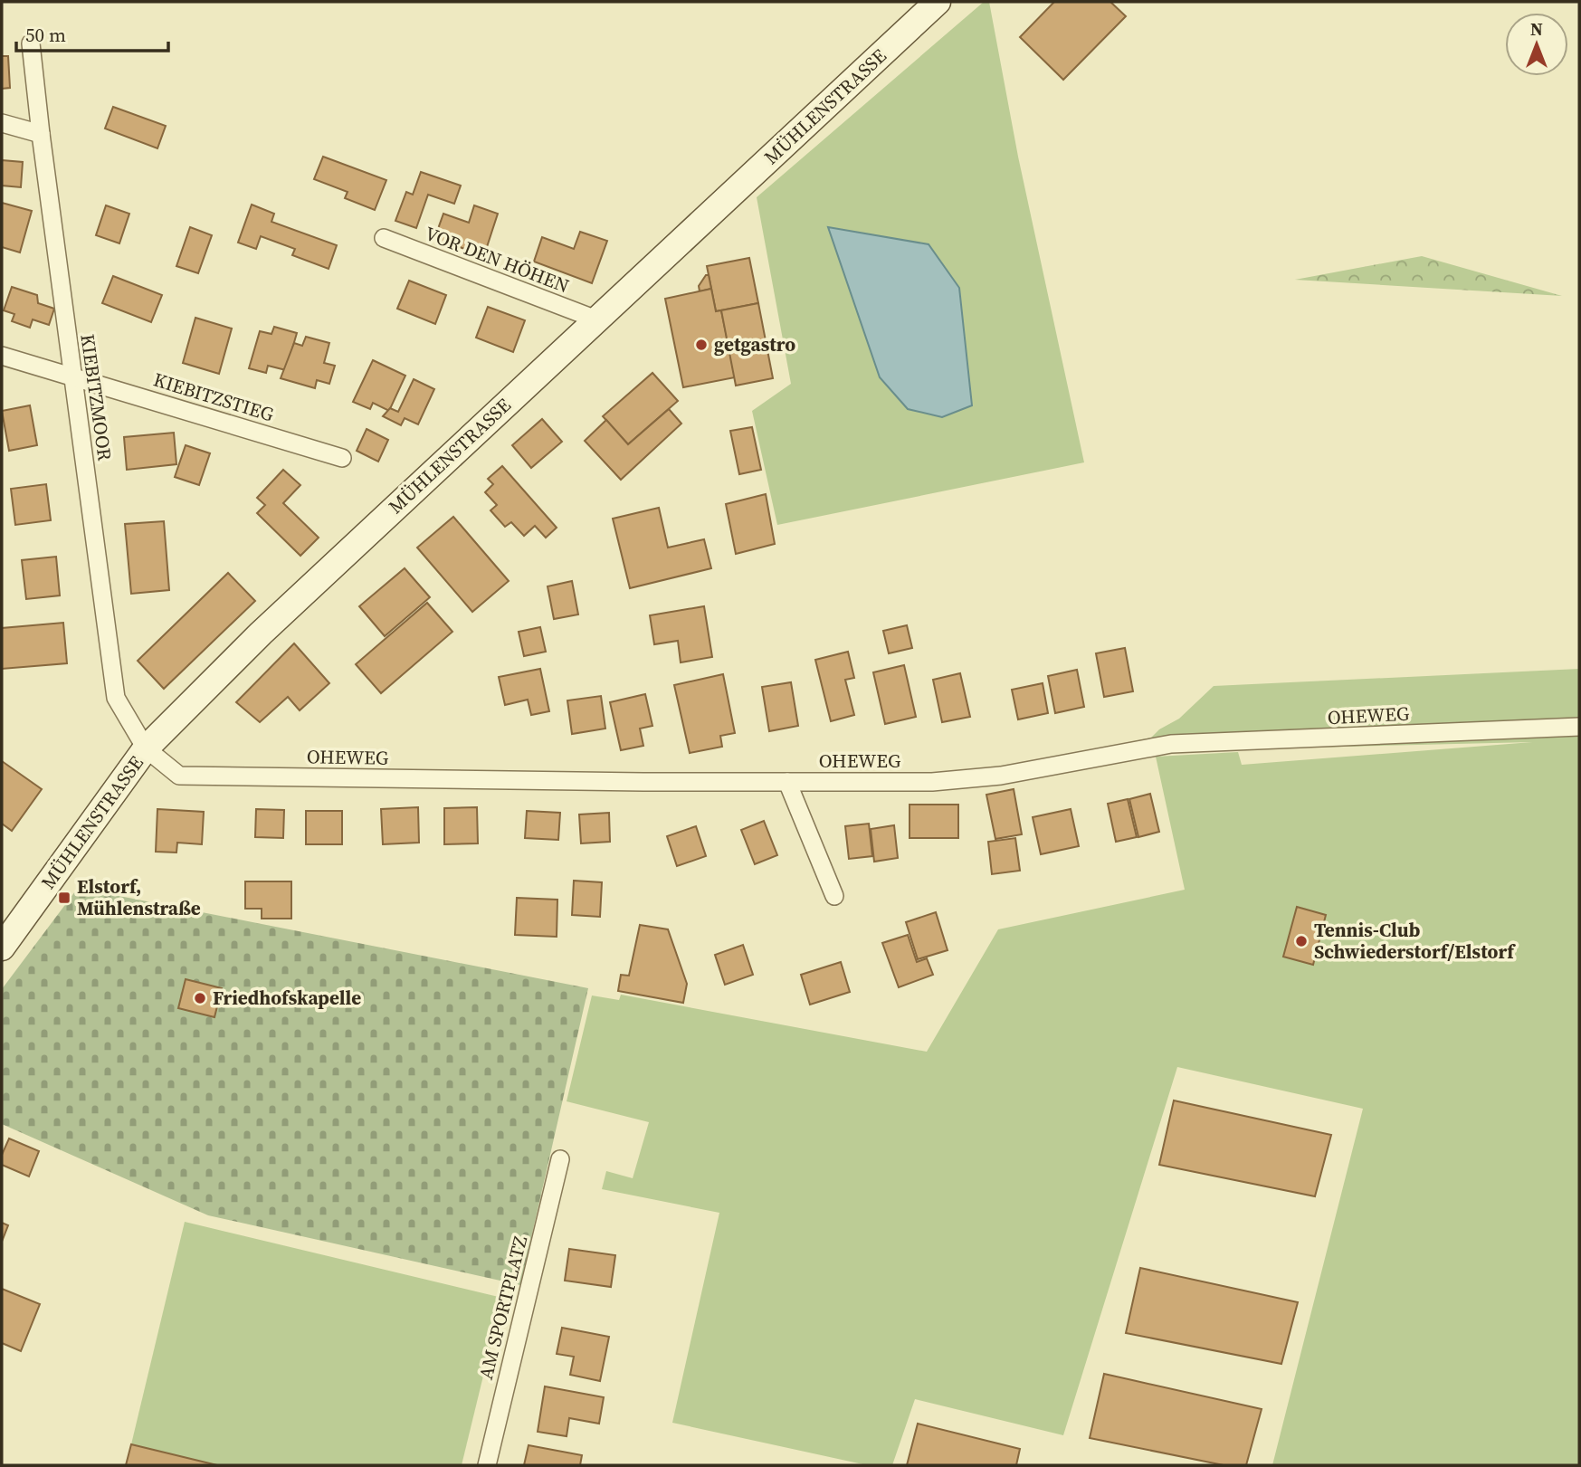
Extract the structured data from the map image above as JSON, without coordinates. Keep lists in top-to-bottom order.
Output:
{
  "streets": {
    "main road": ["MÜHLENSTRASSE"],
    "street": [
      "VOR DEN HÖHEN",
      "KIEBITZMOOR",
      "KIEBITZSTIEG",
      "OHEWEG",
      "AM SPORTPLATZ"
    ]
  },
  "crossings": [
    ["MÜHLENSTRASSE", "VOR DEN HÖHEN"],
    ["MÜHLENSTRASSE", "KIEBITZMOOR"],
    ["MÜHLENSTRASSE", "OHEWEG"],
    ["KIEBITZMOOR", "KIEBITZSTIEG"],
    ["KIEBITZMOOR", "OHEWEG"]
  ],
  "places": {
    "other": ["getgastro", "Tennis-Club Schwiederstorf/Elstorf", "Friedhofskapelle"],
    "transit": ["Elstorf, Mühlenstraße"]
  },
  "scale_bar": "50 m",
  "north": "top"
}
